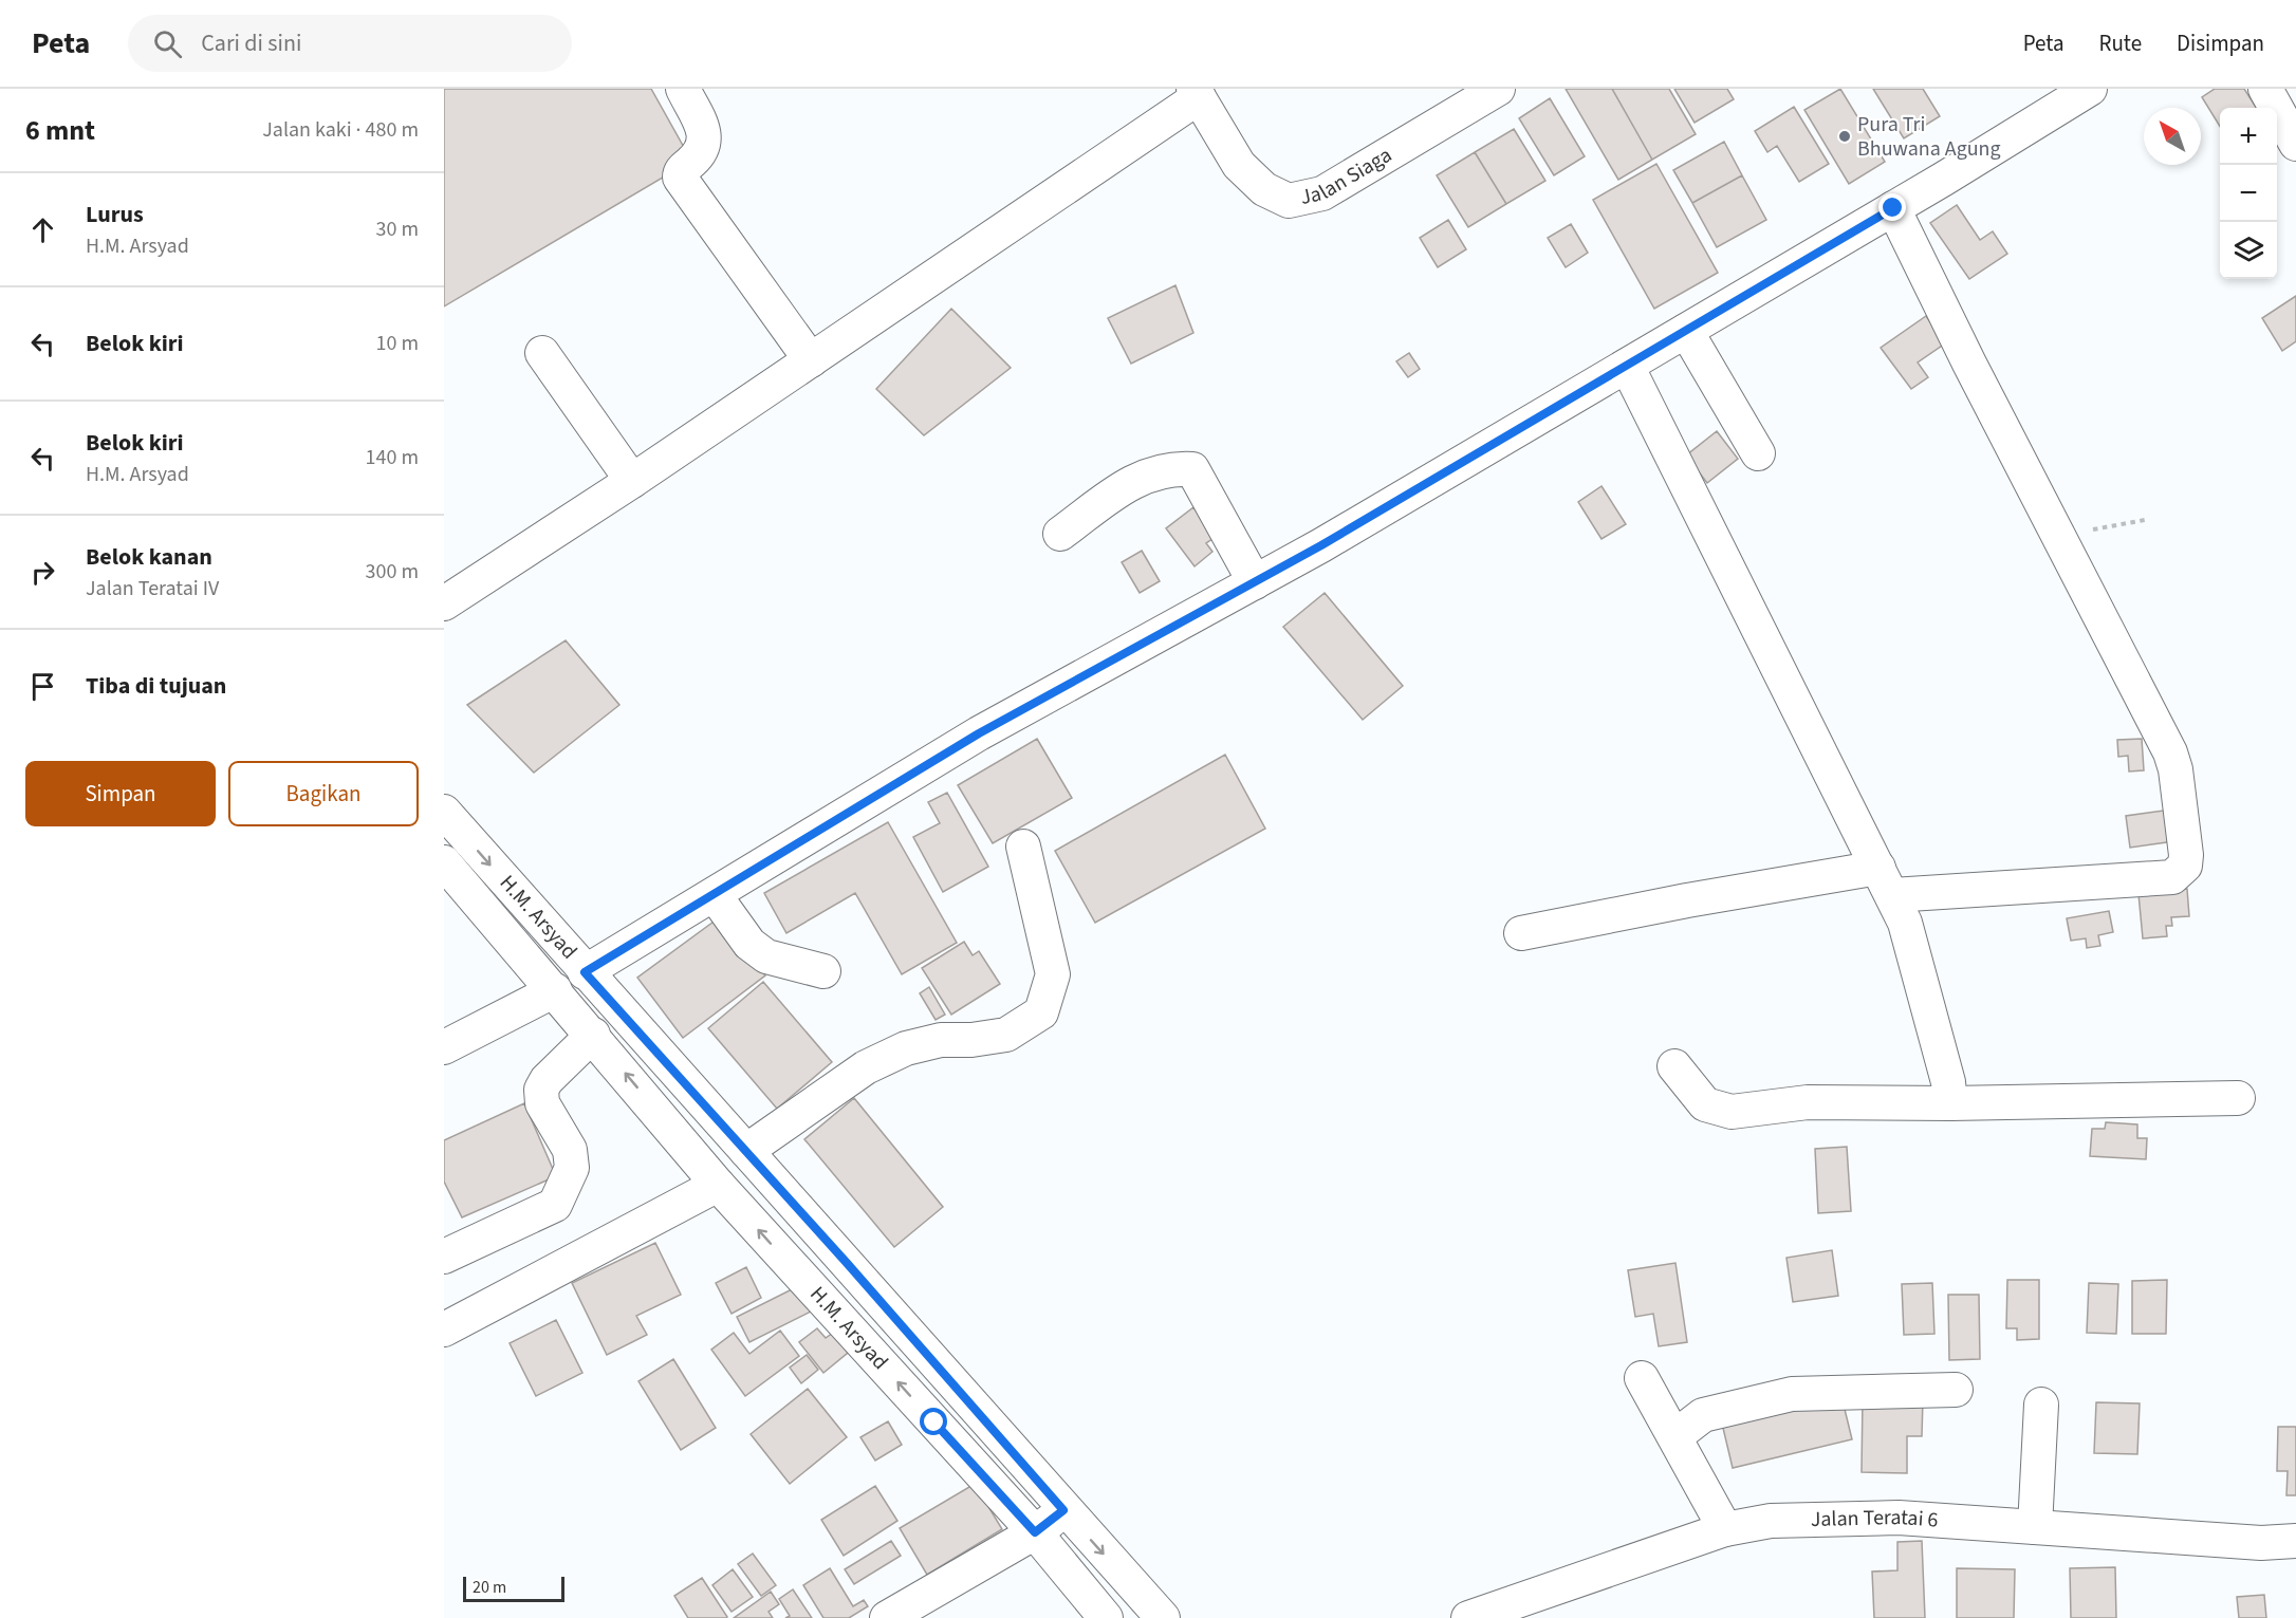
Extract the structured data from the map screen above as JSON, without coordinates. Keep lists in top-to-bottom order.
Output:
{
  "streets": {
    "street": ["Jalan Siaga", "H.M. Arsyad", "Jalan Teratai 6"]
  },
  "places": ["Pura Tri Bhuwana Agung"],
  "scale_bar": "20 m",
  "north": "top left",
  "page": {
    "header": "Peta",
    "search": "Cari di sini",
    "nav": ["Peta", "Rute", "Disimpan"],
    "heading": ["6 mnt", "Jalan kaki · 480 m"],
    "map_buttons": ["+", "−"],
    "list": [
      ["Lurus", "H.M. Arsyad", "30 m"],
      ["Belok kiri", "10 m"],
      ["Belok kiri", "H.M. Arsyad", "140 m"],
      ["Belok kanan", "Jalan Teratai IV", "300 m"],
      "Tiba di tujuan"
    ],
    "buttons": ["Simpan", "Bagikan"],
    "scale": "20 m"
  }
}
